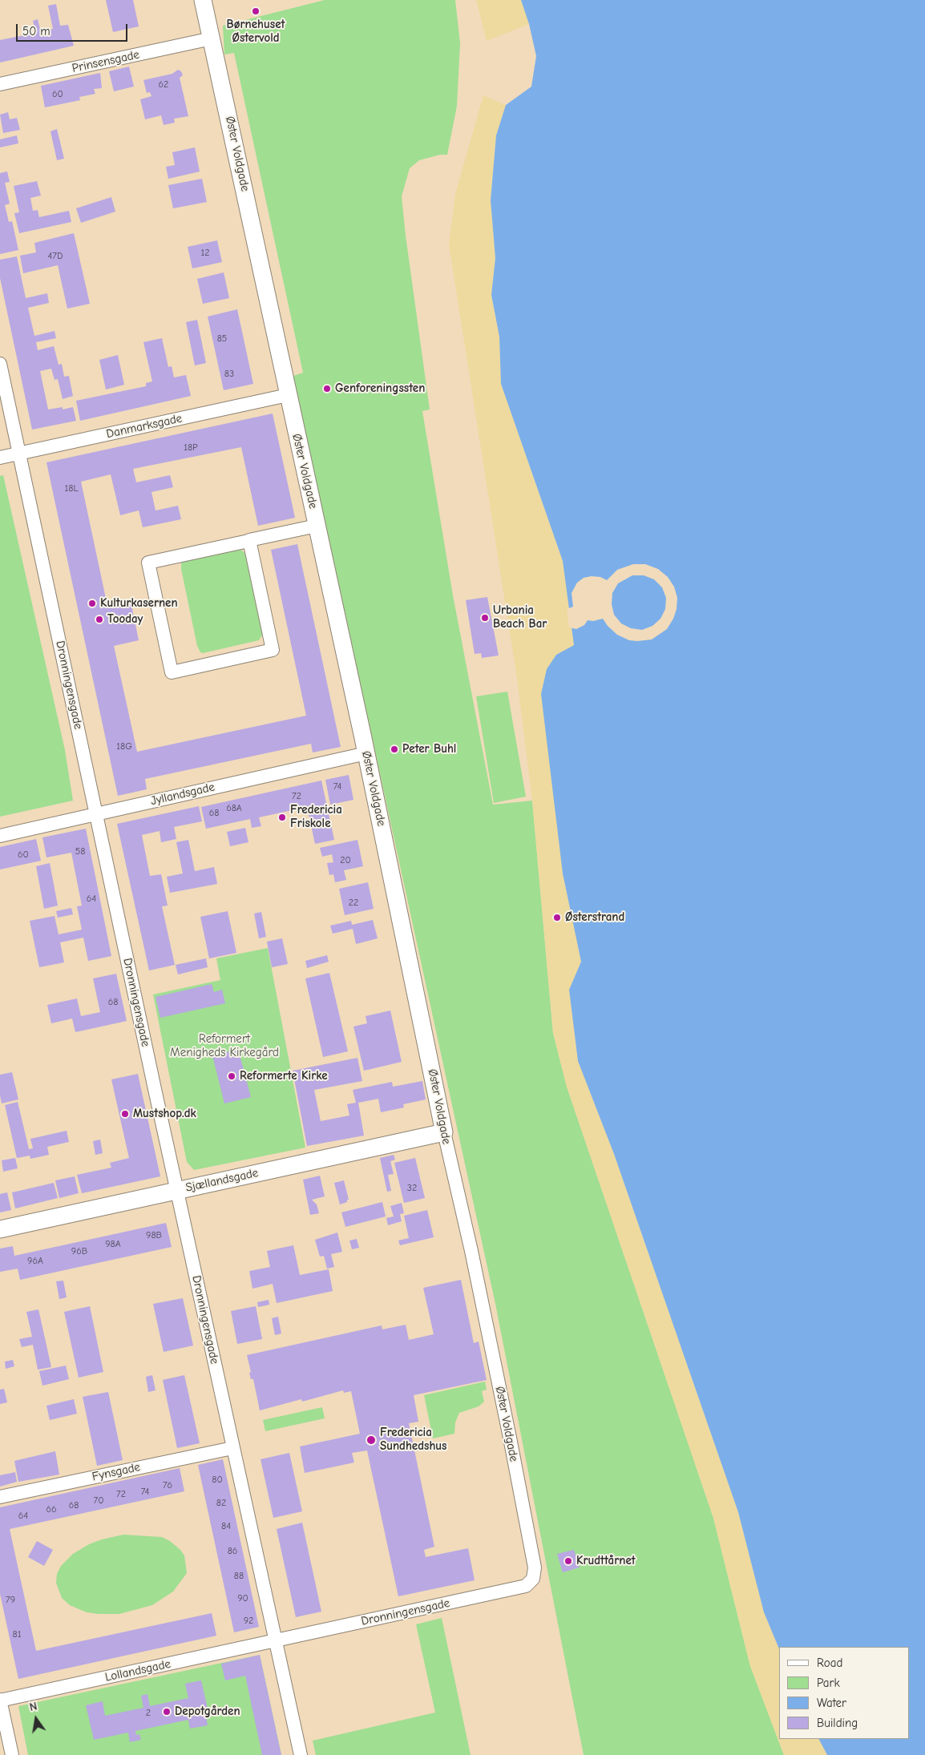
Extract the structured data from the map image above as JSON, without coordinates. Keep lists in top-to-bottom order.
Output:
{
  "streets": {
    "street": [
      "Prinsensgade",
      "Øster Voldgade",
      "Danmarksgade",
      "Dronningensgade",
      "Jyllandsgade",
      "Sjællandsgade",
      "Fynsgade",
      "Lollandsgade"
    ]
  },
  "crossings": [
    ["Prinsensgade", "Øster Voldgade"],
    ["Øster Voldgade", "Danmarksgade"],
    ["Øster Voldgade", "Dronningensgade"],
    ["Øster Voldgade", "Jyllandsgade"],
    ["Øster Voldgade", "Sjællandsgade"],
    ["Danmarksgade", "Dronningensgade"],
    ["Dronningensgade", "Jyllandsgade"],
    ["Dronningensgade", "Sjællandsgade"],
    ["Dronningensgade", "Fynsgade"],
    ["Dronningensgade", "Lollandsgade"]
  ],
  "parks": ["Reformert Menigheds Kirkegård"],
  "places": [
    "Børnehuset Østervold",
    "Genforeningssten",
    "Kulturkasernen",
    "Urbania Beach Bar",
    "Tooday",
    "Peter Buhl",
    "Fredericia Friskole",
    "Østerstrand",
    "Reformerte Kirke",
    "Mustshop.dk",
    "Fredericia Sundhedshus",
    "Krudttårnet",
    "Depotgården"
  ],
  "house_numbers": [
    "62",
    "60",
    "12",
    "47D",
    "85",
    "83",
    "18P",
    "18L",
    "18G",
    "74",
    "72",
    "68A",
    "68",
    "58",
    "60",
    "20",
    "64",
    "22",
    "68",
    "32",
    "98B",
    "98A",
    "96B",
    "96A",
    "80",
    "76",
    "74",
    "72",
    "70",
    "82",
    "68",
    "66",
    "64",
    "84",
    "86",
    "88",
    "90",
    "79",
    "92",
    "81",
    "2"
  ],
  "legend": [
    "Road",
    "Park",
    "Water",
    "Building"
  ],
  "scale_bar": "50 m",
  "north": "top"
}
